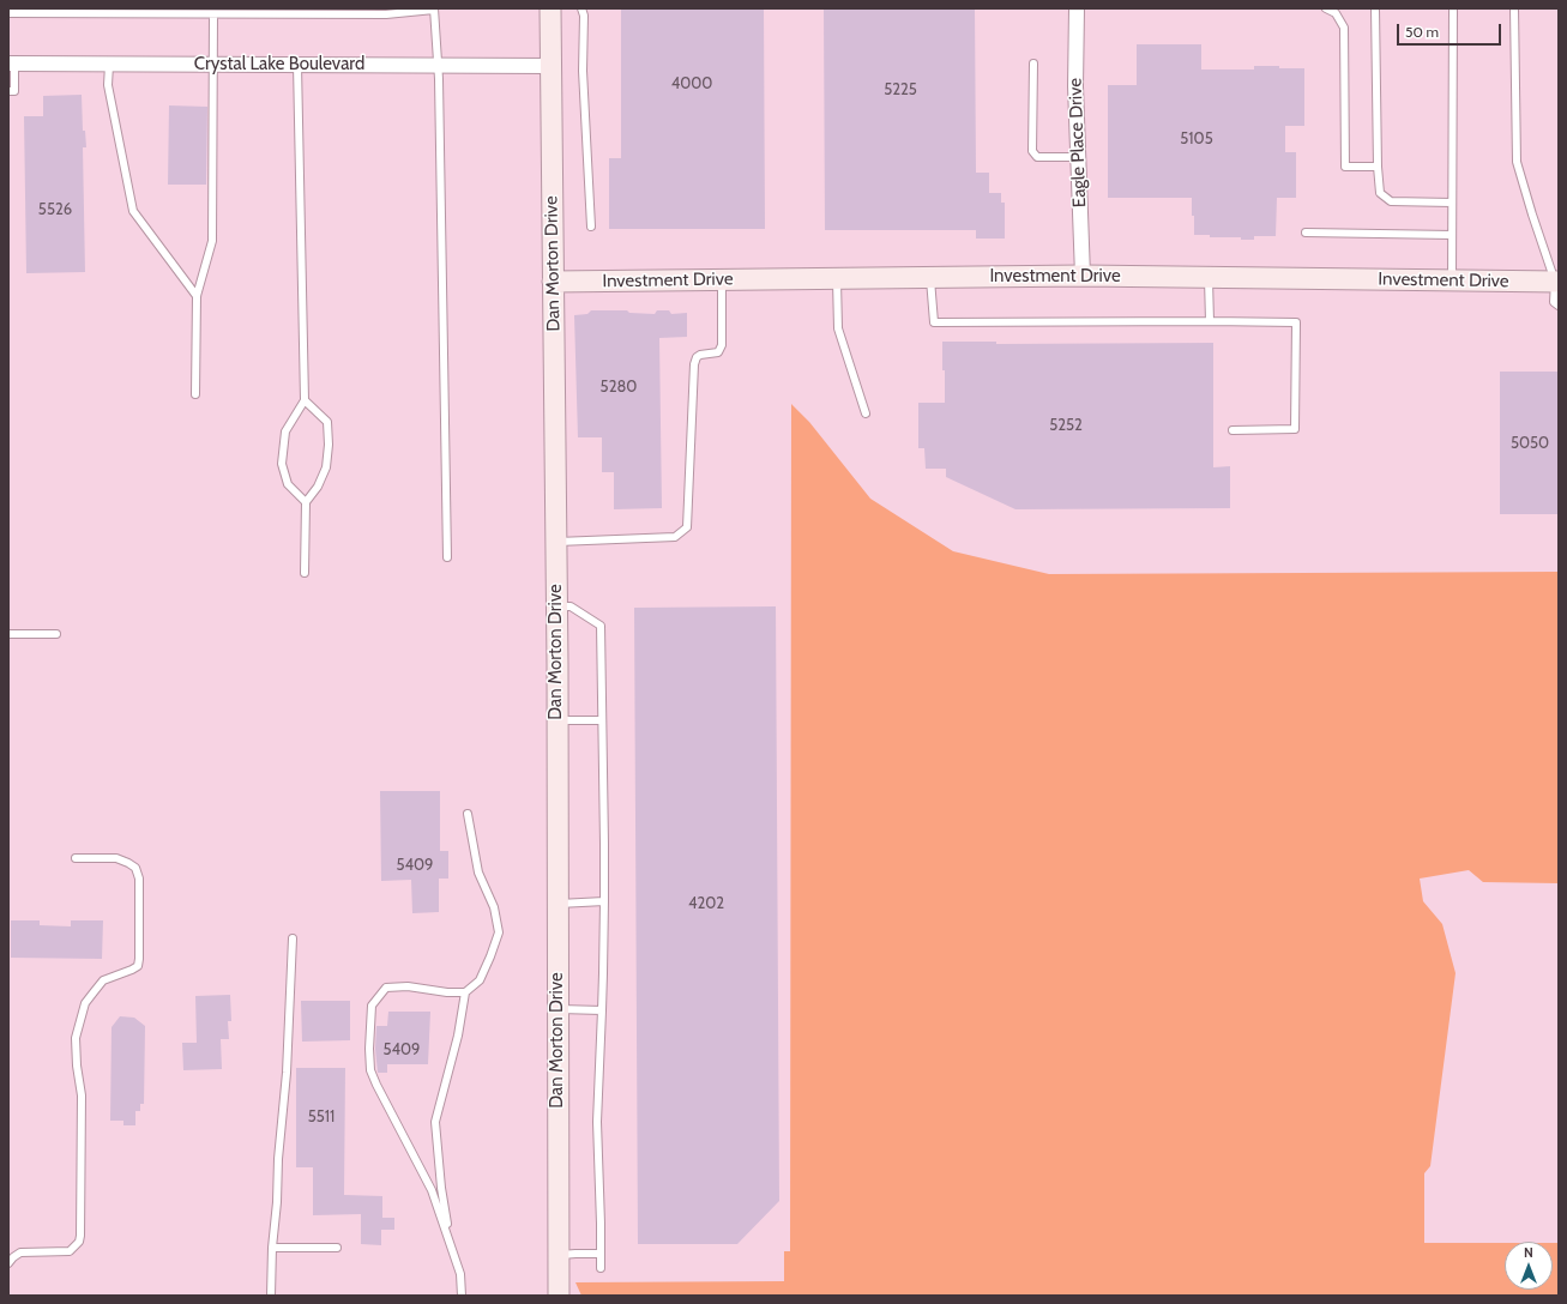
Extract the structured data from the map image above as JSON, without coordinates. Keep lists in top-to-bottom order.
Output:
{
  "streets": {
    "street": [
      "Crystal Lake Boulevard",
      "Eagle Place Drive",
      "Dan Morton Drive",
      "Investment Drive"
    ]
  },
  "crossings": [
    ["Crystal Lake Boulevard", "Dan Morton Drive"],
    ["Eagle Place Drive", "Investment Drive"],
    ["Dan Morton Drive", "Investment Drive"]
  ],
  "house_numbers": [
    "4000",
    "5225",
    "5105",
    "5526",
    "5280",
    "5252",
    "5050",
    "5409",
    "4202",
    "5409",
    "5511"
  ],
  "scale_bar": "50 m",
  "north": "top"
}
